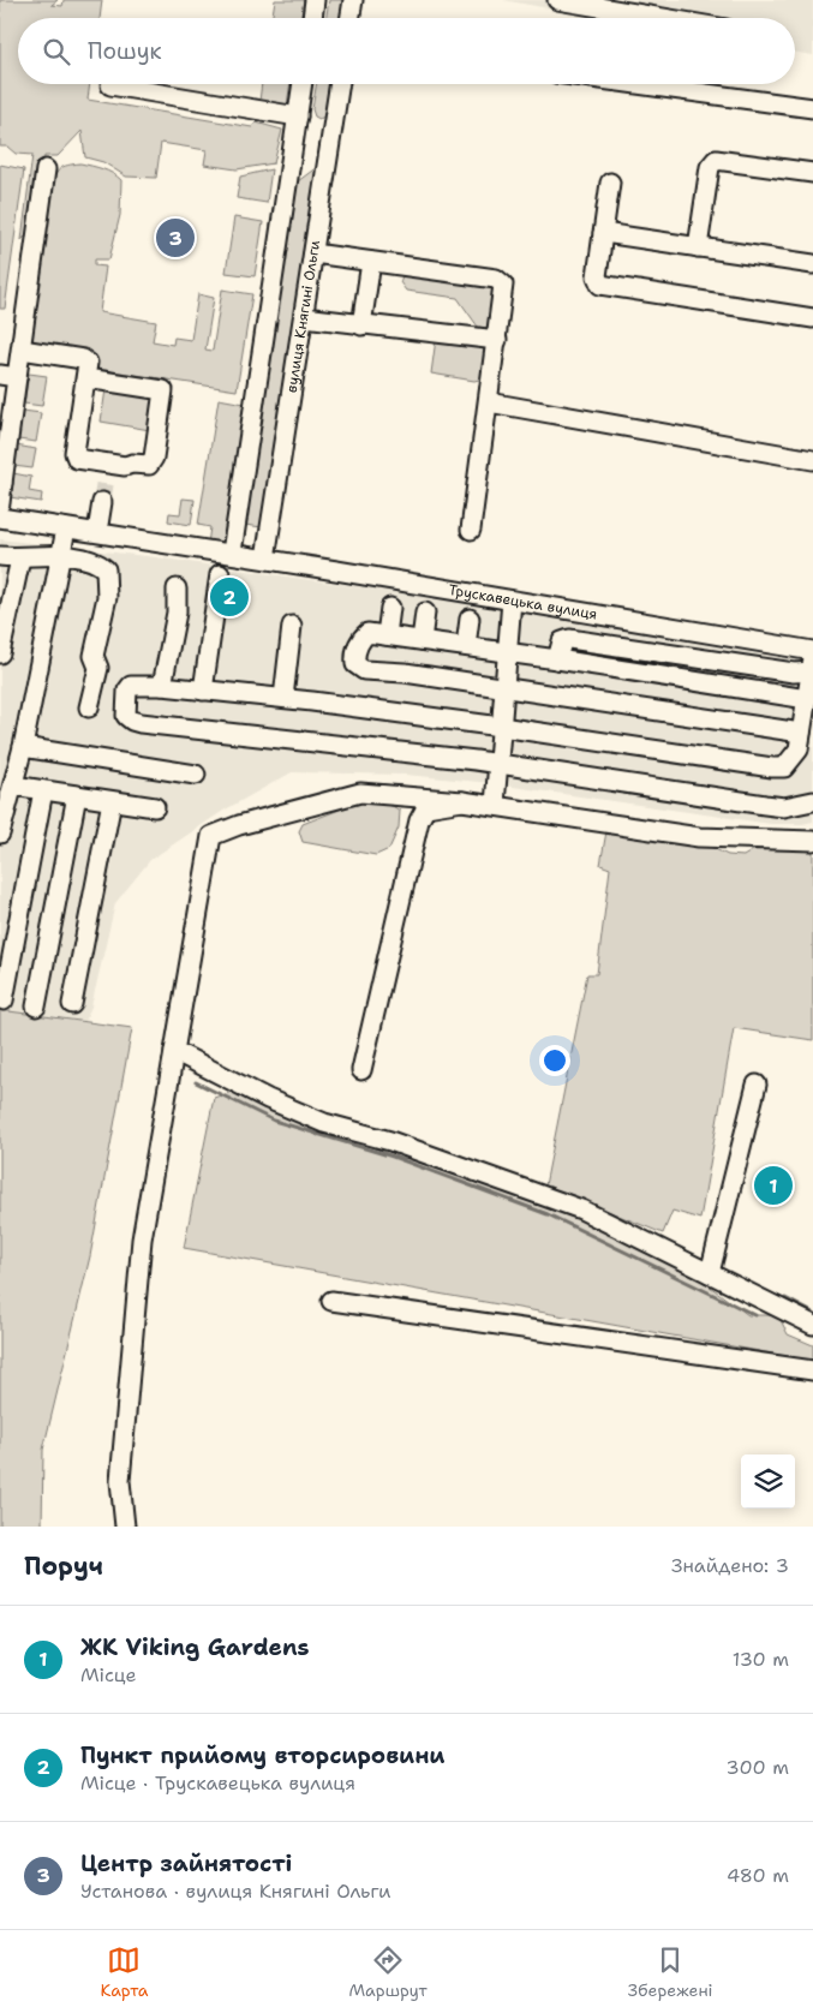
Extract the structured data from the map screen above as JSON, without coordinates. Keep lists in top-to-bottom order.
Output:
{
  "streets": {
    "street": ["вулиця Княгині Ольги", "Трускавецька вулиця"]
  },
  "crossings": [
    ["вулиця Княгині Ольги", "Трускавецька вулиця"]
  ],
  "page": {
    "search": "Пошук",
    "pins": ["3", "2", "1"],
    "heading": ["Поруч", "Знайдено: 3"],
    "list": [
      {
        "mark": "1",
        "name": "ЖК Viking Gardens",
        "note": "Місце",
        "value": "130 m"
      },
      {
        "mark": "2",
        "name": "Пункт прийому вторсировини",
        "note": "Місце · Трускавецька вулиця",
        "value": "300 m"
      },
      {
        "mark": "3",
        "name": "Центр зайнятості",
        "note": "Установа · вулиця Княгині Ольги",
        "value": "480 m"
      }
    ],
    "nav": ["Карта", "Маршрут", "Збережені"]
  }
}
